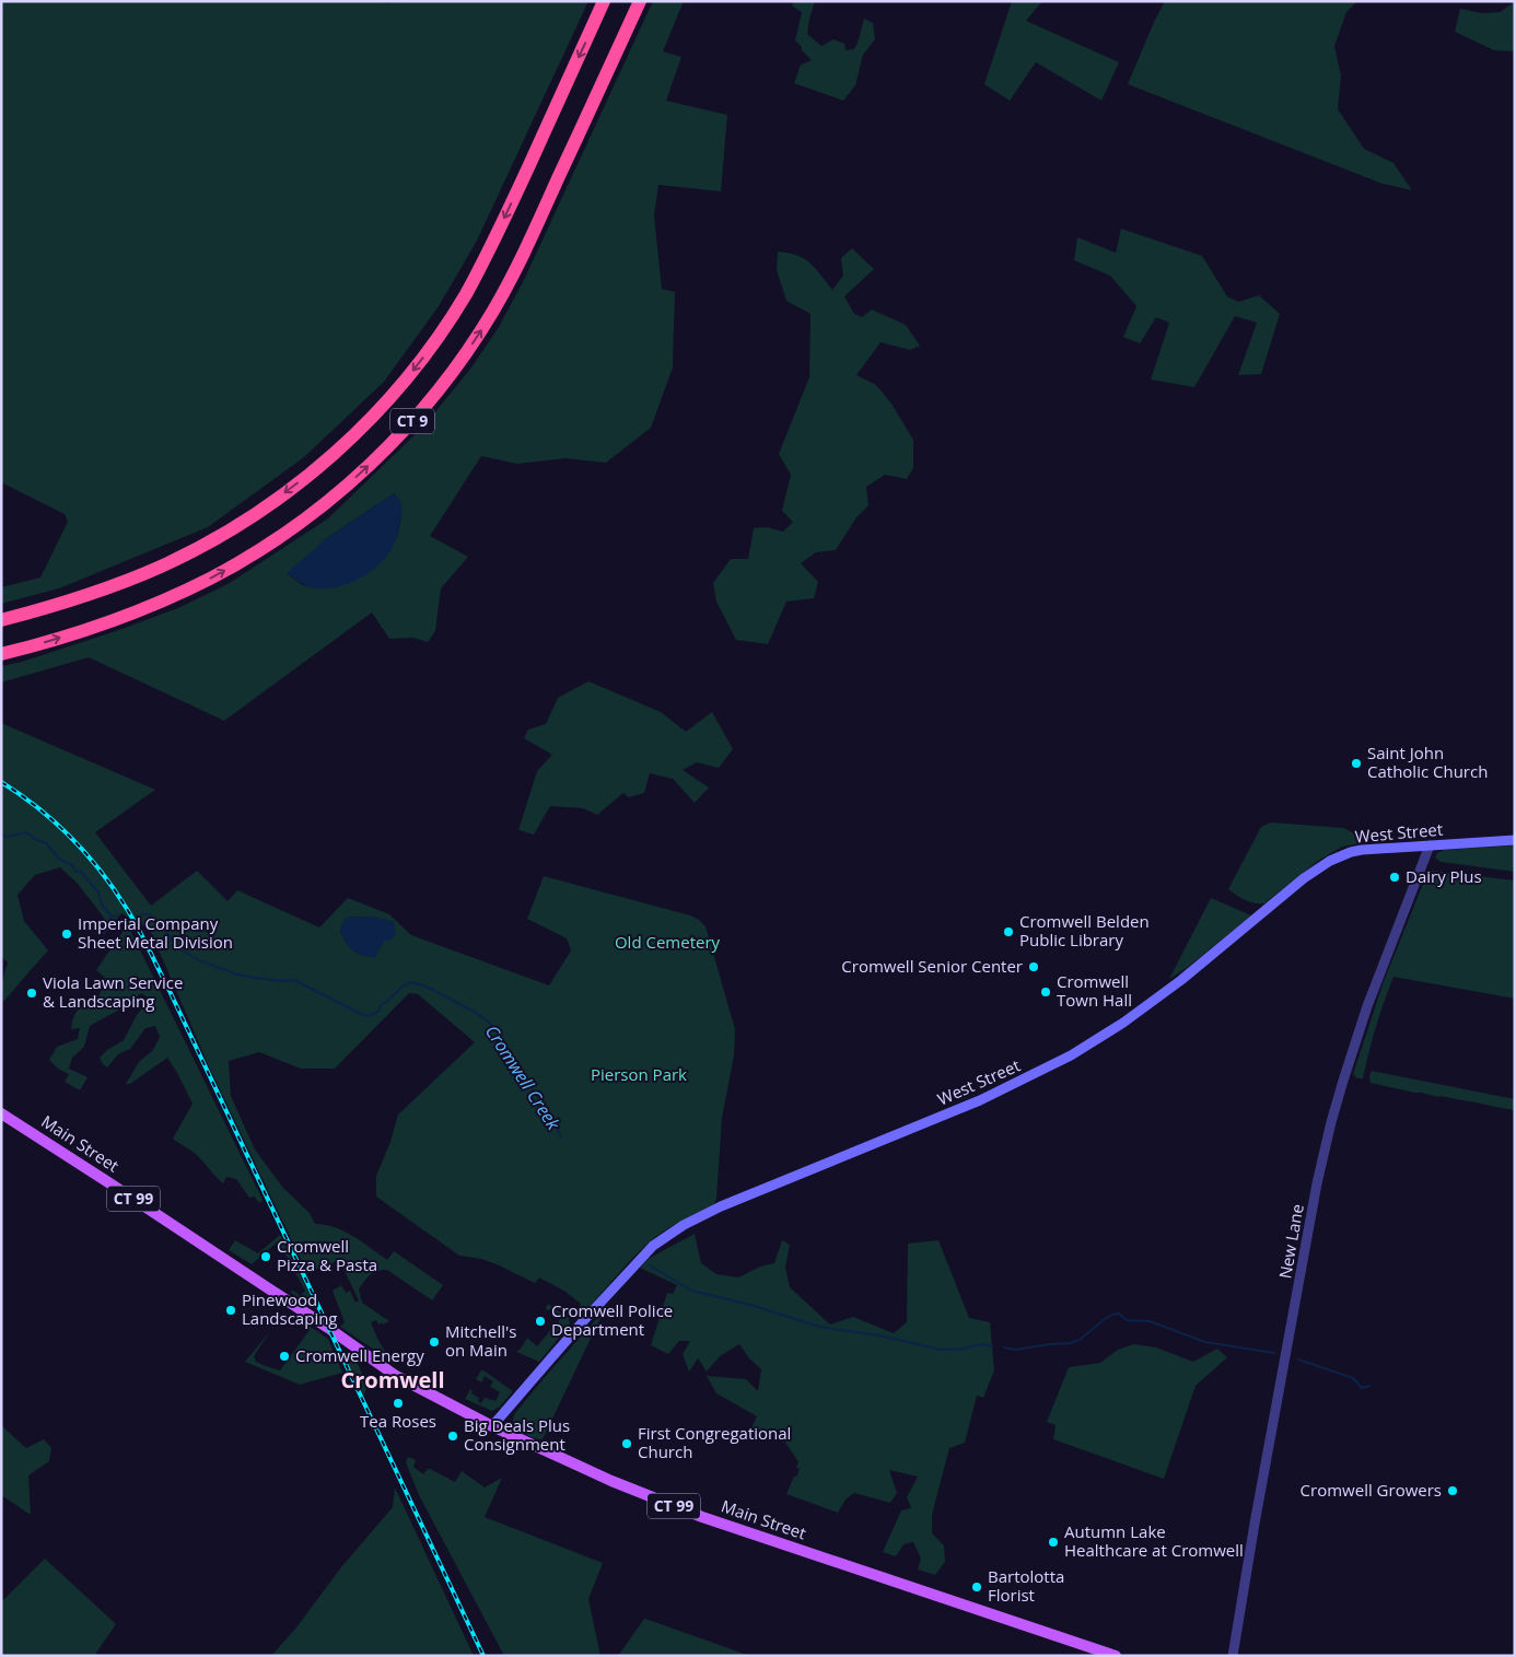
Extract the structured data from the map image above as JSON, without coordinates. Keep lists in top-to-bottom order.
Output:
{
  "streets": {
    "highway": ["CT 9"],
    "main road": ["West Street", "Main Street", "CT 99"],
    "street": ["New Lane"]
  },
  "crossings": [
    ["West Street", "Main Street"],
    ["West Street", "New Lane"]
  ],
  "districts": ["Cromwell"],
  "water": ["Cromwell Creek"],
  "parks": ["Old Cemetery", "Pierson Park"],
  "places": [
    "Saint John Catholic Church",
    "Dairy Plus",
    "Cromwell Belden Public Library",
    "Imperial Company Sheet Metal Division",
    "Cromwell Senior Center",
    "Cromwell Town Hall",
    "Viola Lawn Service & Landscaping",
    "Cromwell Pizza & Pasta",
    "Pinewood Landscaping",
    "Cromwell Police Department",
    "Mitchell's on Main",
    "Cromwell Energy",
    "Tea Roses",
    "Big Deals Plus Consignment",
    "First Congregational Church",
    "Cromwell Growers",
    "Autumn Lake Healthcare at Cromwell",
    "Bartolotta Florist"
  ]
}
